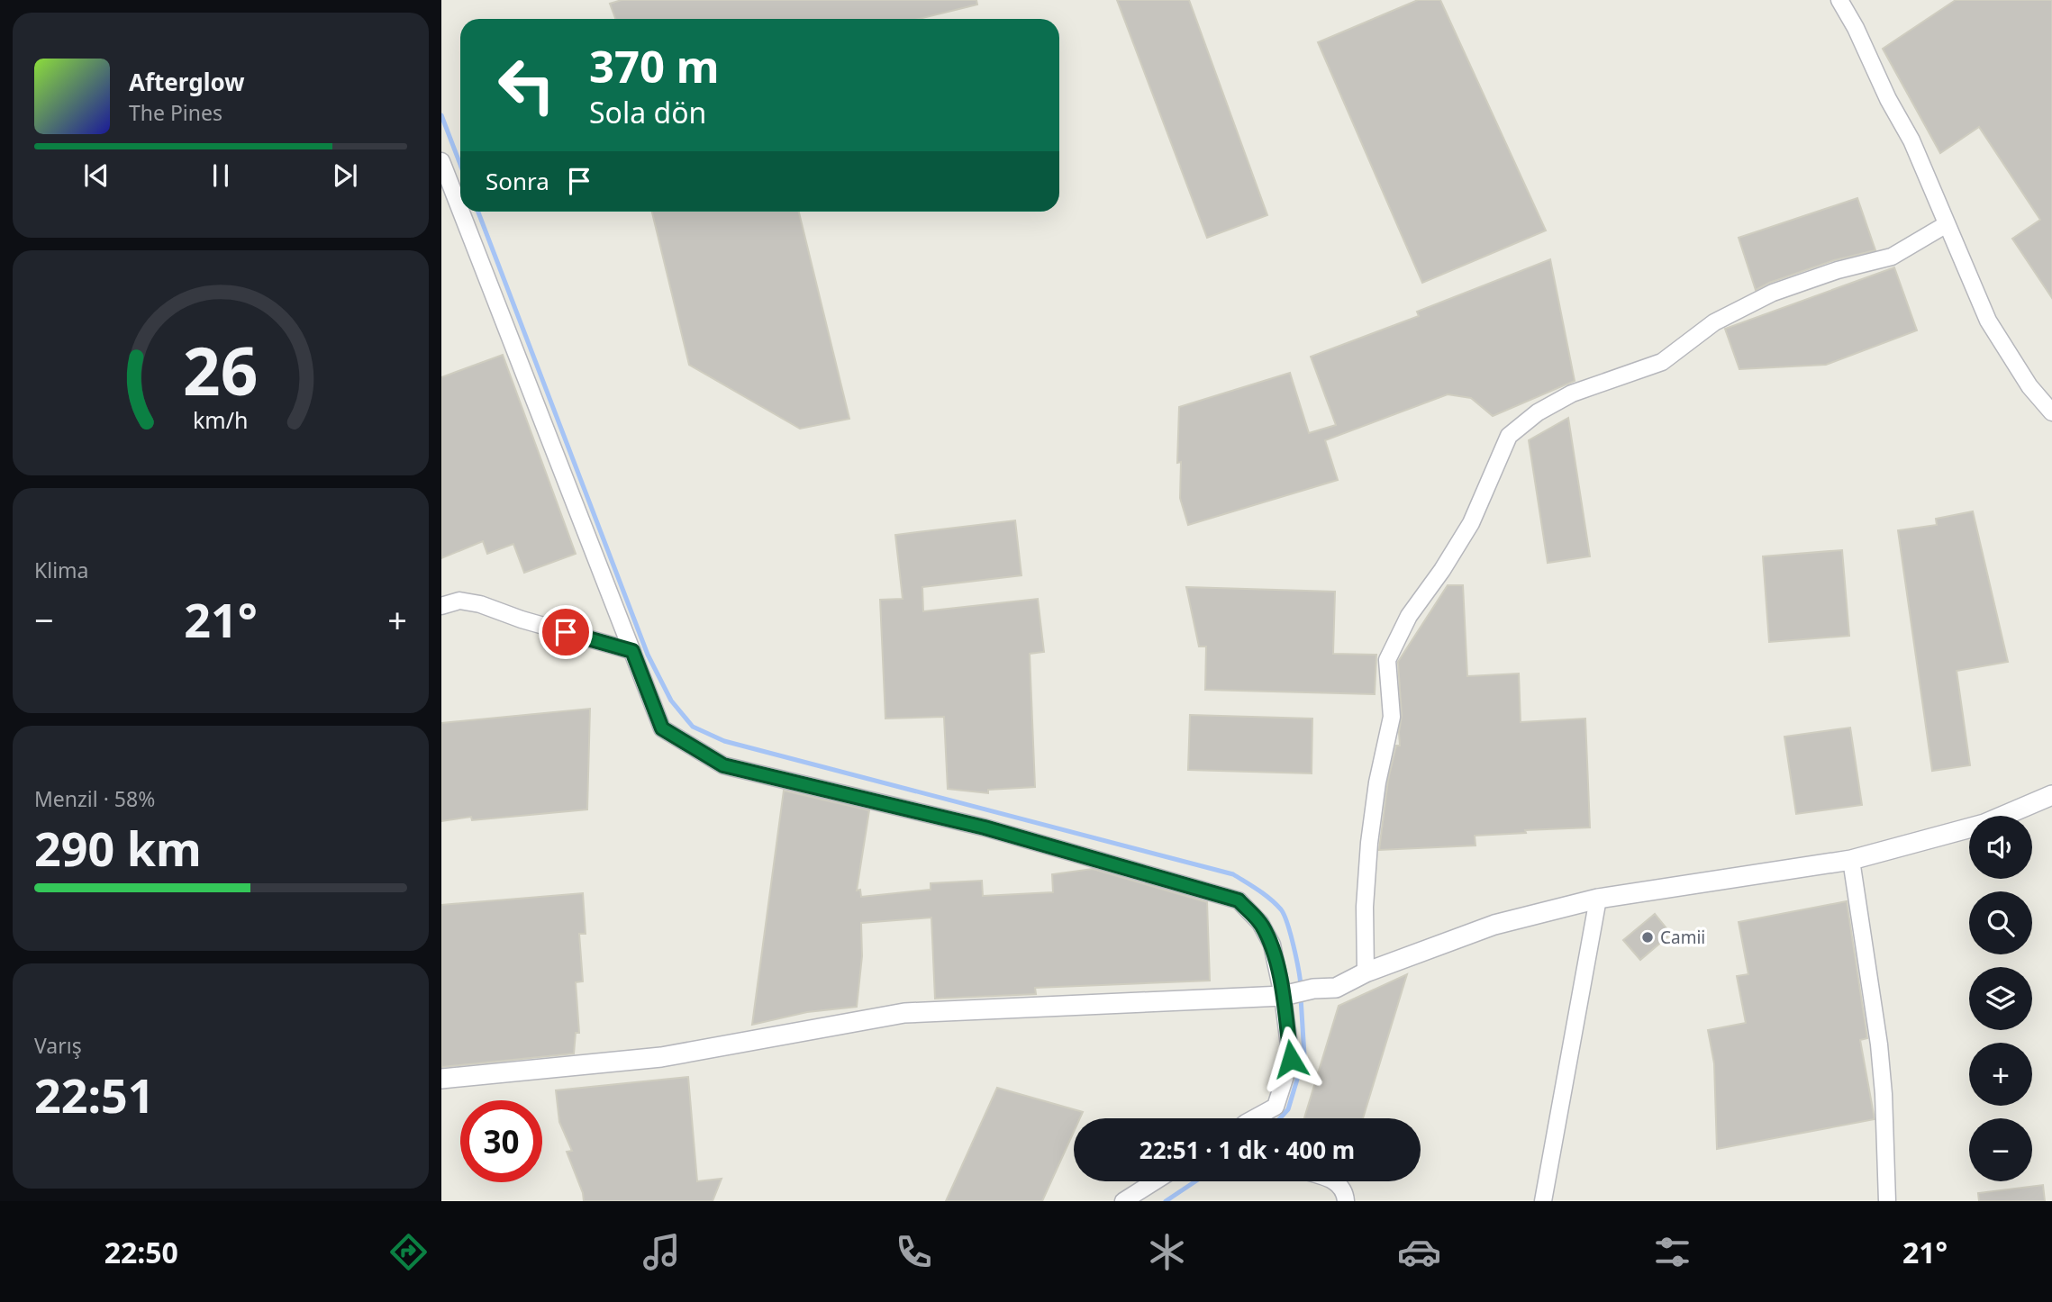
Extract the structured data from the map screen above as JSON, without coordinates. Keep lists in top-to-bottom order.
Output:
{
  "places": ["Camii"],
  "page": {
    "turn": ["370 m", "Sola dön"],
    "song": ["Afterglow", "The Pines"],
    "then": "Sonra",
    "tile": [
      "Klima",
      ["Menzil · 58%", "290 km"],
      ["Varış", "22:51"]
    ],
    "heat": ["−", "21°", "+"],
    "map_buttons": ["+", "−"],
    "limit": "30",
    "trip": "22:51 · 1 dk · 400 m",
    "tabs": ["22:50", "21°"],
    "gauge": ["26", "km/h"]
  }
}
